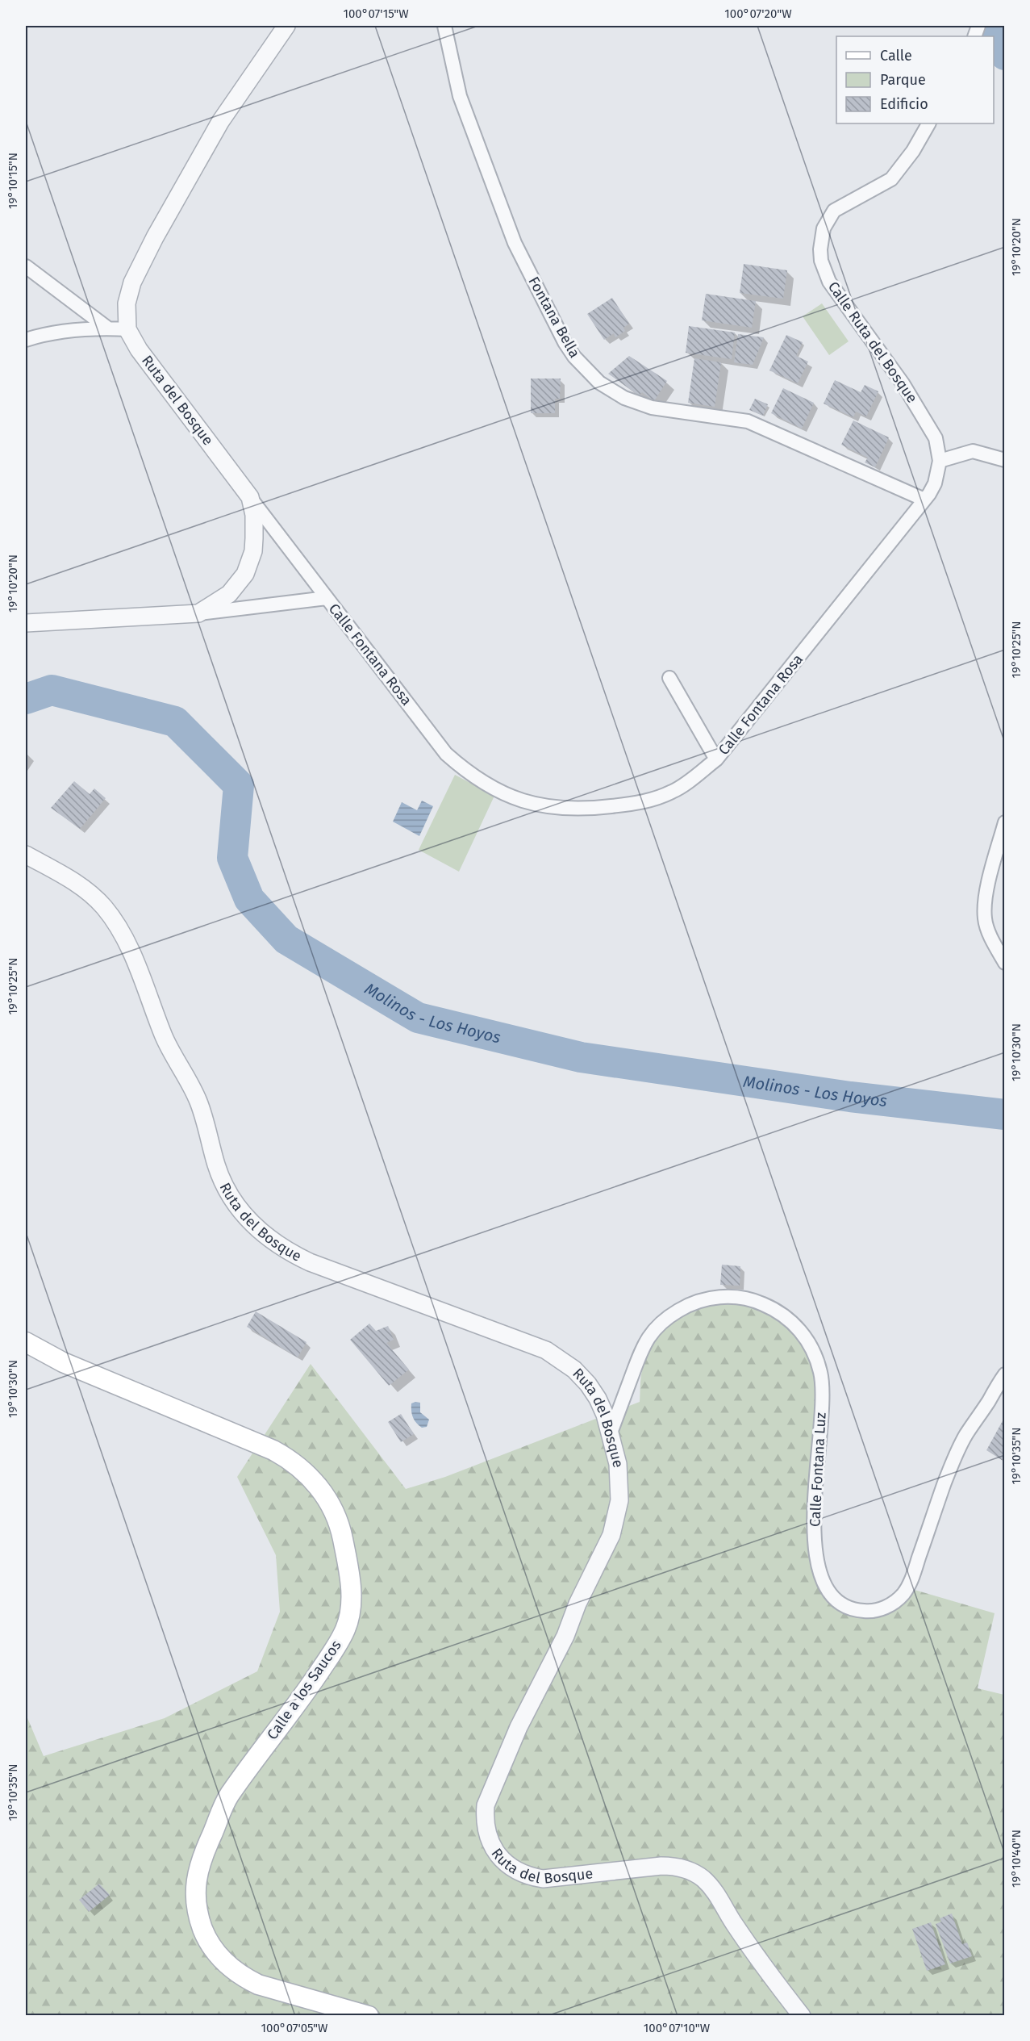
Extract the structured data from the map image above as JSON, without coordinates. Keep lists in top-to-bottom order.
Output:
{
  "streets": {
    "main road": ["Calle a los Saucos"],
    "street": [
      "Fontana Bella",
      "Calle Ruta del Bosque",
      "Ruta del Bosque",
      "Calle Fontana Rosa",
      "Calle Fontana Luz"
    ]
  },
  "crossings": [
    ["Fontana Bella", "Calle Fontana Rosa"],
    ["Calle Ruta del Bosque", "Calle Fontana Rosa"],
    ["Ruta del Bosque", "Calle Fontana Rosa"],
    ["Ruta del Bosque", "Calle Fontana Luz"]
  ],
  "water": ["Molinos - Los Hoyos"],
  "legend": ["Calle", "Parque", "Edificio"],
  "coordinates": [
    "100°07'15\"W",
    "100°07'20\"W",
    "19°10'15\"N",
    "19°10'20\"N",
    "19°10'25\"N",
    "19°10'30\"N",
    "19°10'35\"N",
    "19°10'40\"N",
    "100°07'05\"W",
    "100°07'10\"W"
  ]
}
